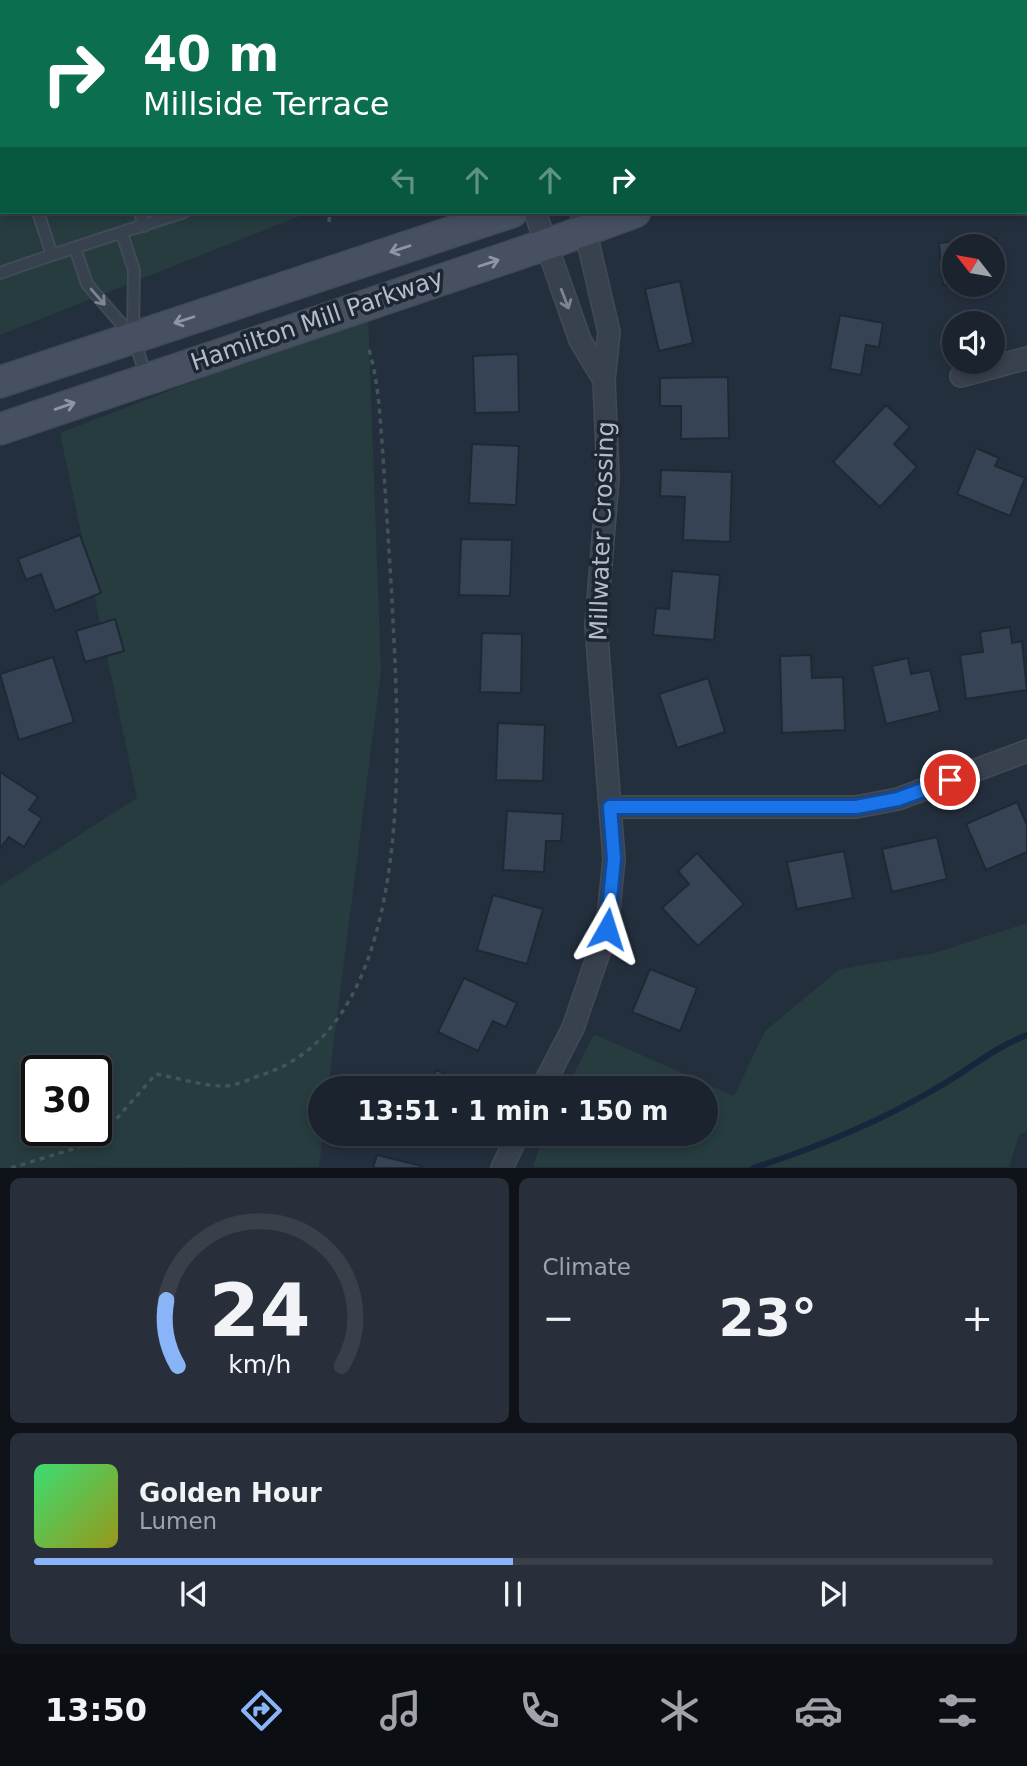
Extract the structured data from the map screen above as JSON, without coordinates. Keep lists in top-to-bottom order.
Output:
{
  "streets": {
    "street": ["Hamilton Mill Parkway", "Millwater Crossing"]
  },
  "crossings": [
    ["Hamilton Mill Parkway", "Millwater Crossing"]
  ],
  "north": "top left",
  "page": {
    "turn": ["40 m", "Millside Terrace"],
    "limit": "30",
    "trip": "13:51 · 1 min · 150 m",
    "tile": "Climate",
    "heat": ["−", "23°", "+"],
    "song": ["Golden Hour", "Lumen"],
    "tabs": "13:50",
    "gauge": ["24", "km/h"]
  }
}
